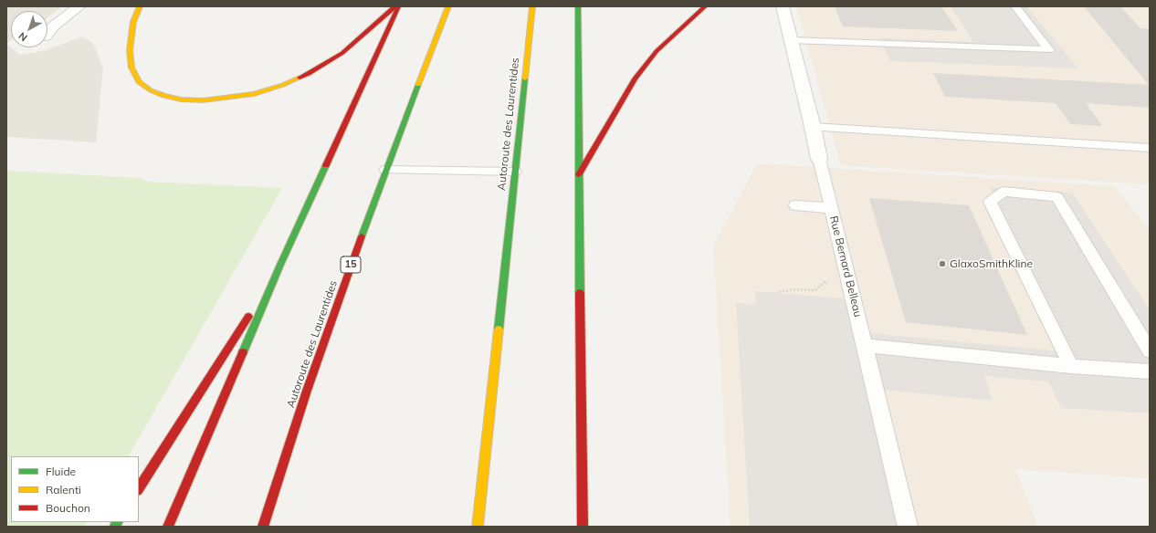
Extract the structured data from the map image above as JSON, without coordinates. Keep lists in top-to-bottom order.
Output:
{
  "streets": {
    "highway": ["Autoroute des Laurentides", "15"],
    "street": ["Rue Bernard Belleau"]
  },
  "places": ["GlaxoSmithKline"],
  "legend": ["Fluide", "Ralenti", "Bouchon"],
  "north": "bottom left"
}
